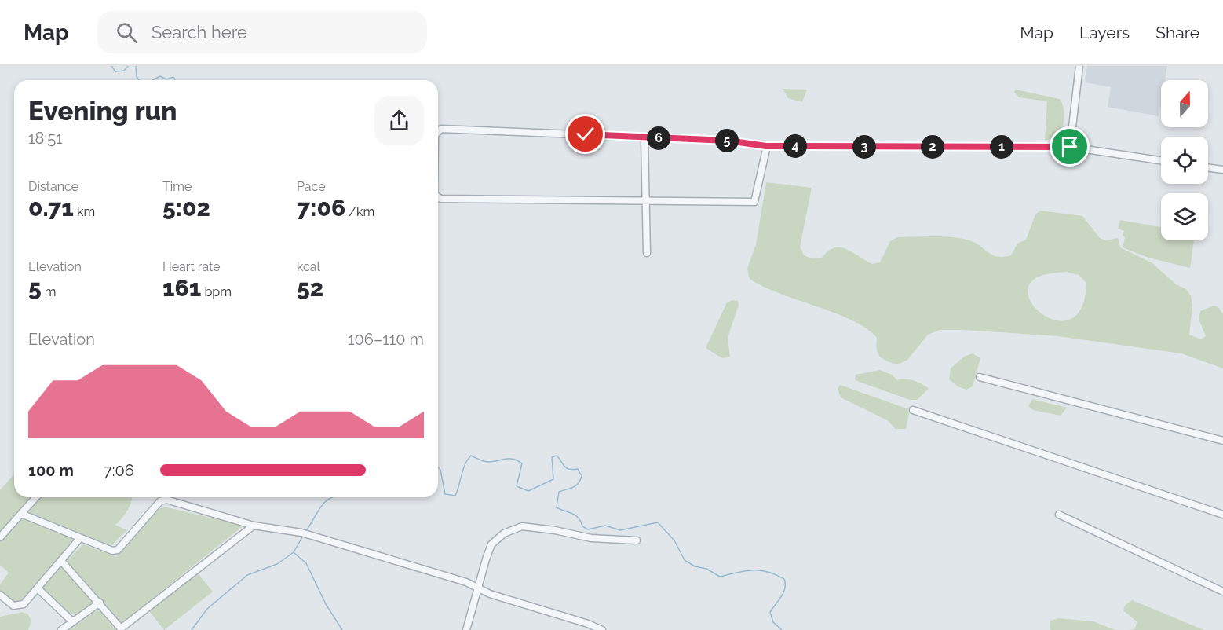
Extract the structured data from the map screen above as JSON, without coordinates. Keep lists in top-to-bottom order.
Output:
{
  "north": "top",
  "page": {
    "header": "Map",
    "search": "Search here",
    "nav": ["Map", "Layers", "Share"],
    "heading": ["Evening run", "18:51"],
    "pins": [
      "6",
      "5",
      "4",
      "1",
      "2",
      "3"
    ],
    "stats": [
      ["Distance", "0.71 km"],
      ["Time", "5:02"],
      ["Pace", "7:06 /km"],
      ["Elevation", "5 m"],
      ["Heart rate", "161 bpm"],
      ["kcal", "52"]
    ],
    "chart": ["Elevation", "106–110 m"],
    "list": [
      {
        "name": "100 m",
        "note": "7:06"
      }
    ]
  }
}
